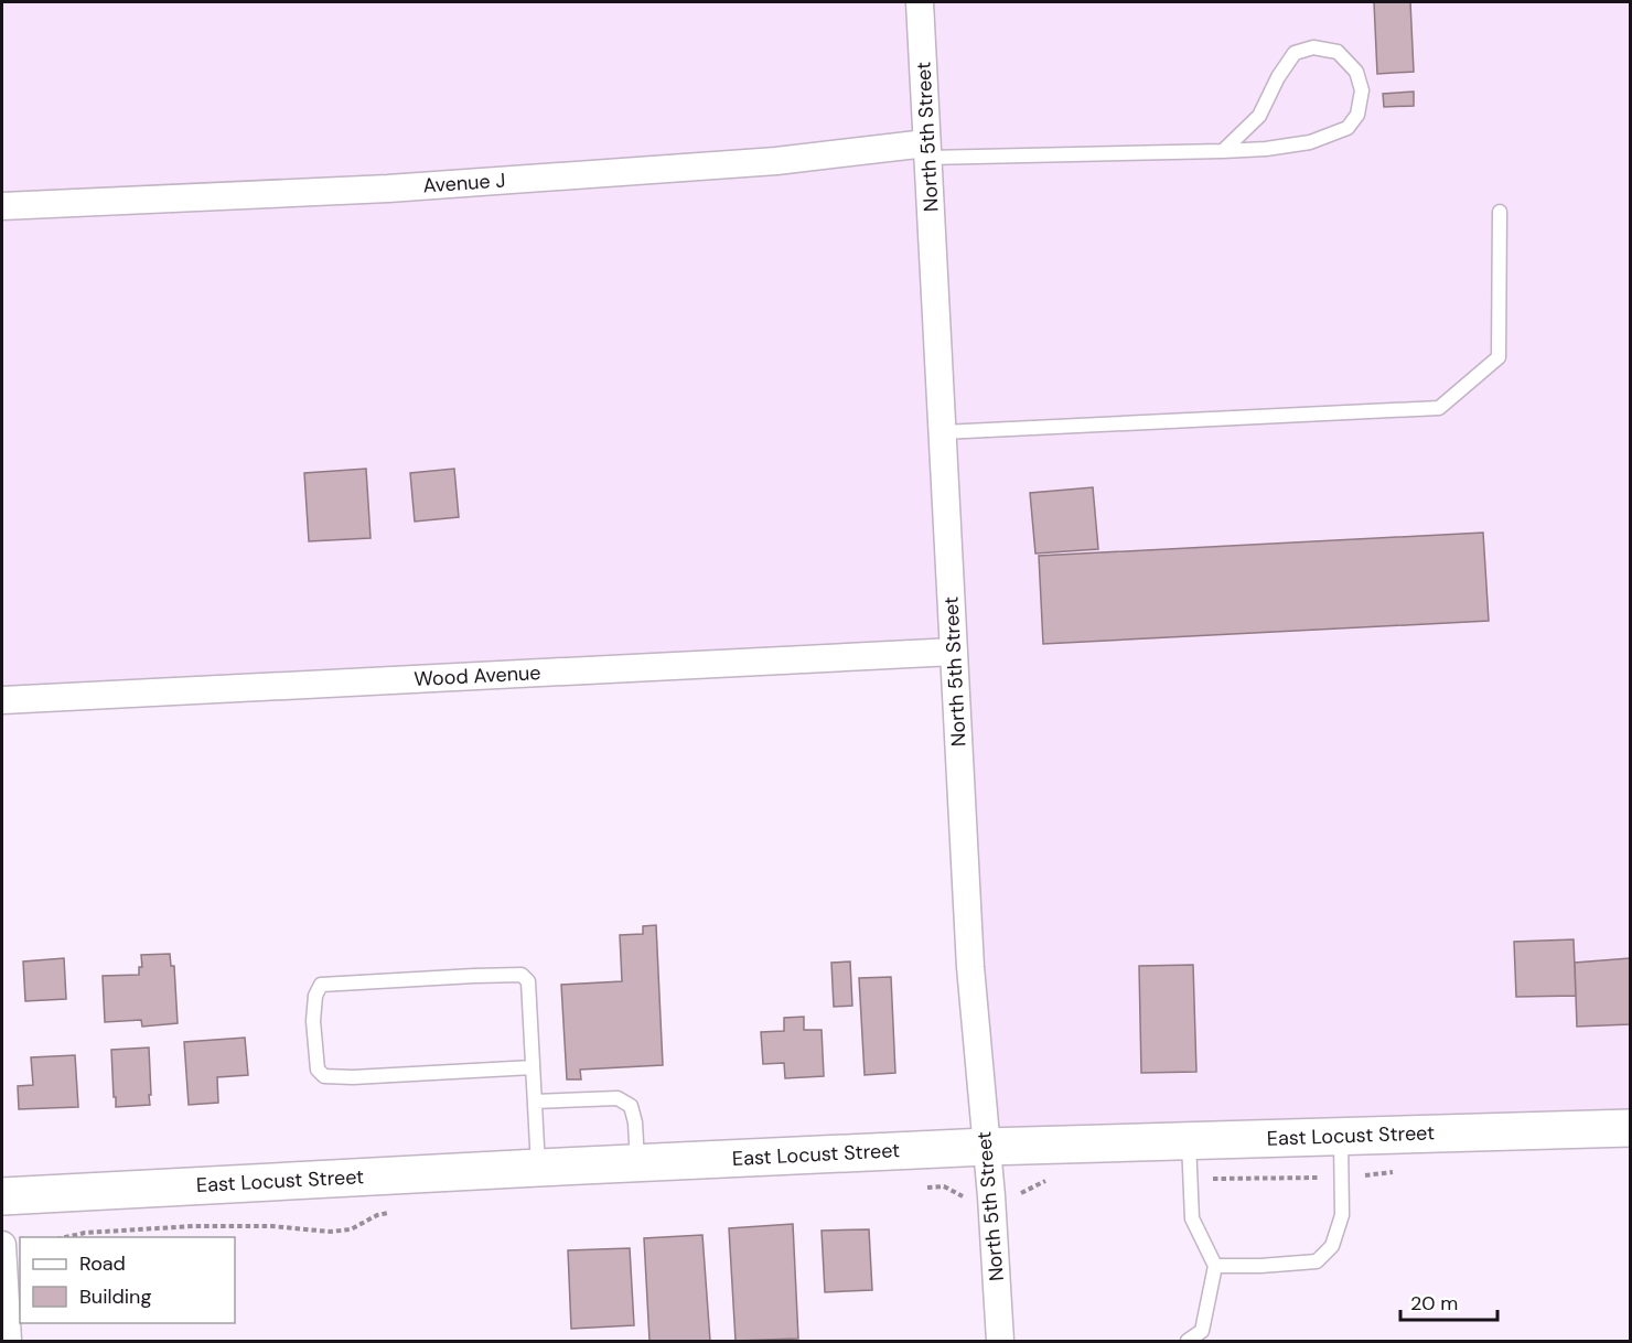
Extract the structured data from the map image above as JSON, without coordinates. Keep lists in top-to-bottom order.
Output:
{
  "streets": {
    "main road": ["East Locust Street"],
    "street": ["North 5th Street", "Avenue J", "Wood Avenue"]
  },
  "crossings": [
    ["North 5th Street", "Avenue J"],
    ["North 5th Street", "Wood Avenue"],
    ["North 5th Street", "East Locust Street"]
  ],
  "legend": ["Road", "Building"],
  "scale_bar": "20 m"
}
